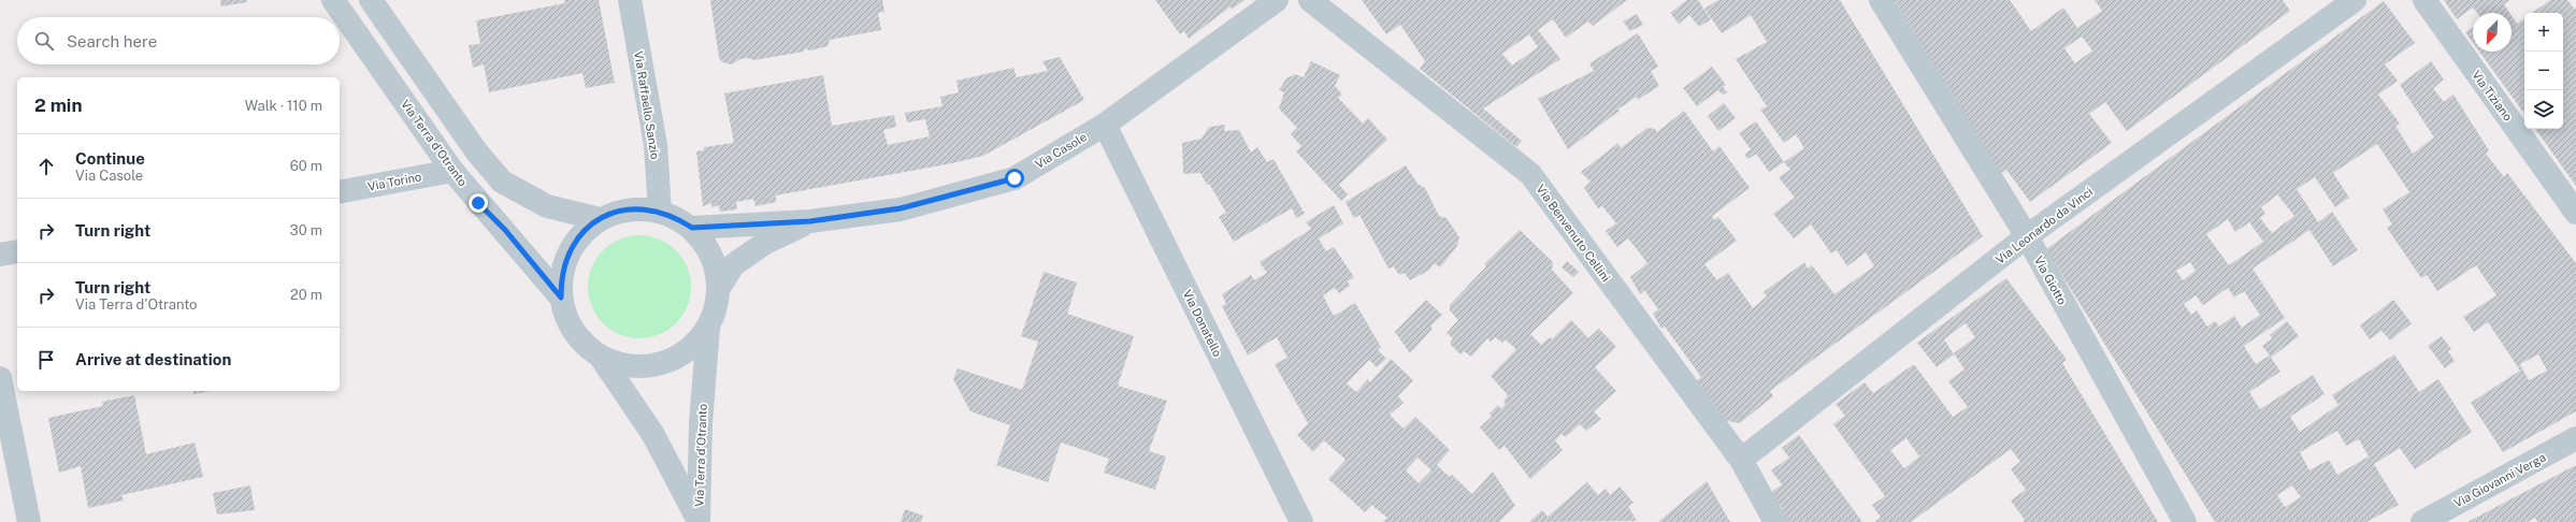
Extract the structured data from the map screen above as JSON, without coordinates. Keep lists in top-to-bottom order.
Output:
{
  "streets": {
    "street": [
      "Via Tiziano",
      "Via Raffaello Sanzio",
      "Via Terra d'Otranto",
      "Via Casole",
      "Via Torino",
      "Via Leonardo da Vinci",
      "Via Benvenuto Cellini",
      "Via Giotto",
      "Via Donatello",
      "Via Giovanni Verga"
    ]
  },
  "crossings": [
    ["Via Terra d'Otranto", "Via Torino"],
    ["Via Casole", "Via Donatello"],
    ["Via Leonardo da Vinci", "Via Benvenuto Cellini"],
    ["Via Leonardo da Vinci", "Via Giotto"]
  ],
  "north": "bottom left",
  "page": {
    "map_buttons": ["+", "−"],
    "search": "Search here",
    "heading": ["2 min", "Walk · 110 m"],
    "list": [
      ["Continue", "Via Casole", "60 m"],
      ["Turn right", "30 m"],
      ["Turn right", "Via Terra d'Otranto", "20 m"],
      "Arrive at destination"
    ]
  }
}
